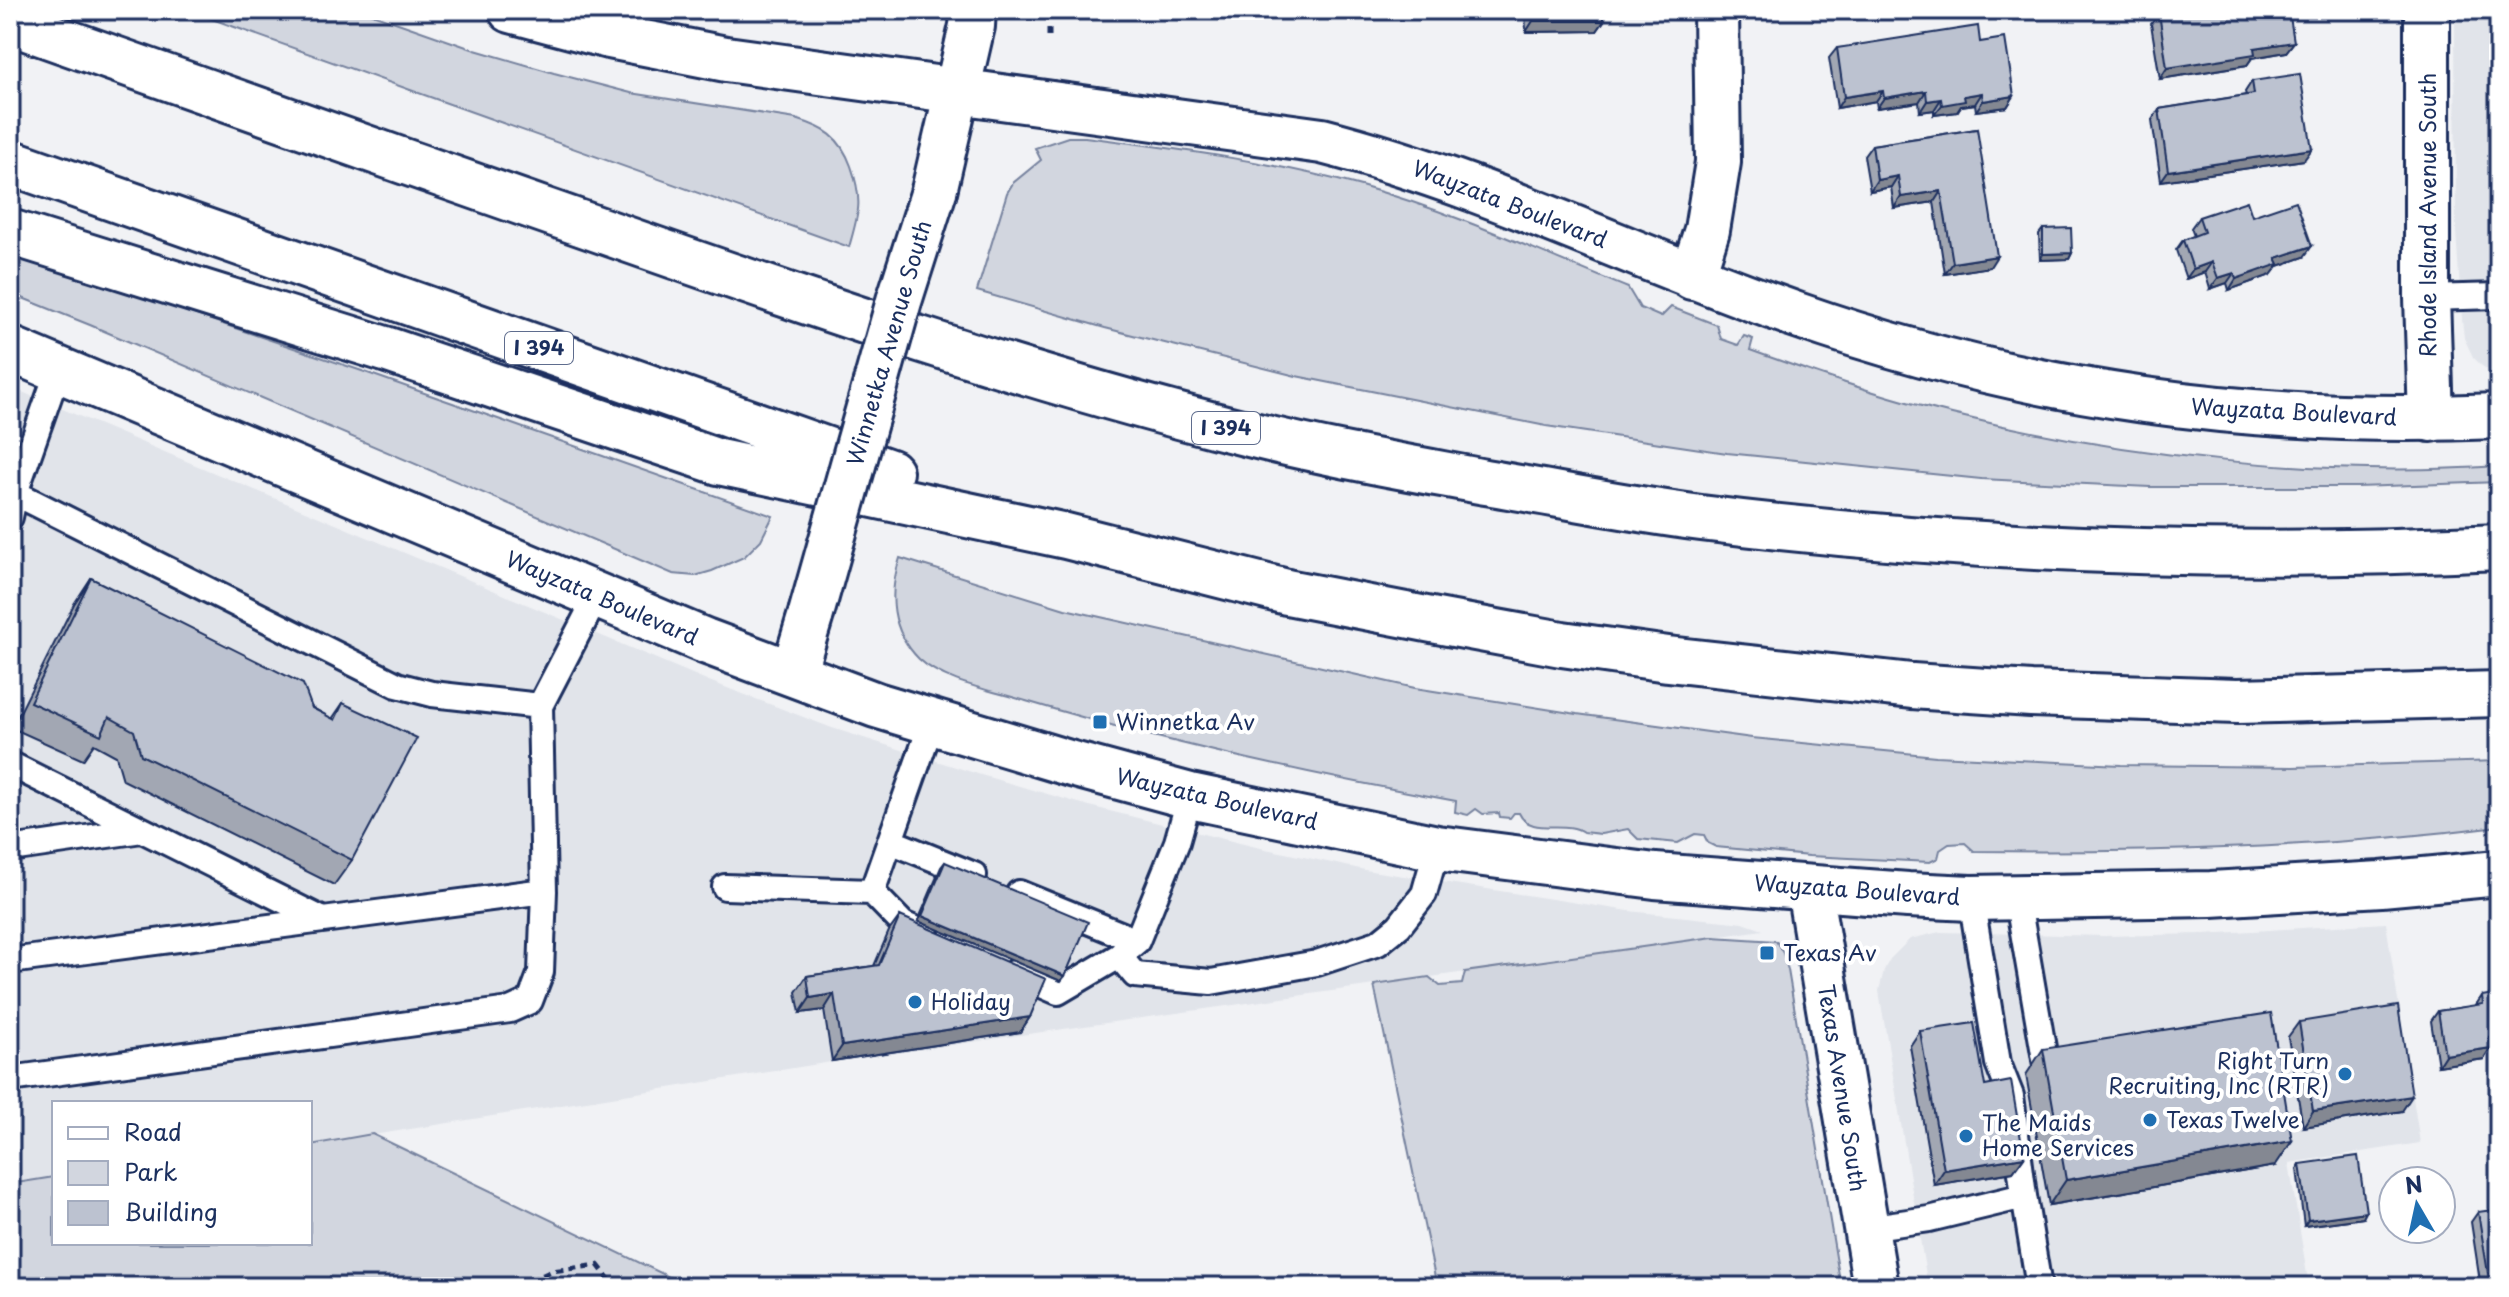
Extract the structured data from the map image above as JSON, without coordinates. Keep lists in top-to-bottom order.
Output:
{
  "streets": {
    "main road": [
      "Wayzata Boulevard",
      "Rhode Island Avenue South",
      "Winnetka Avenue South",
      "I 394",
      "Texas Avenue South"
    ]
  },
  "crossings": [
    ["Wayzata Boulevard", "Rhode Island Avenue South"],
    ["Wayzata Boulevard", "Winnetka Avenue South"],
    ["Wayzata Boulevard", "Texas Avenue South"]
  ],
  "places": {
    "transit": ["Winnetka Av", "Texas Av"],
    "other": [
      "Holiday",
      "Right Turn Recruiting, Inc (RTR)",
      "Texas Twelve",
      "The Maids Home Services"
    ]
  },
  "legend": ["Road", "Park", "Building"],
  "north": "top"
}
